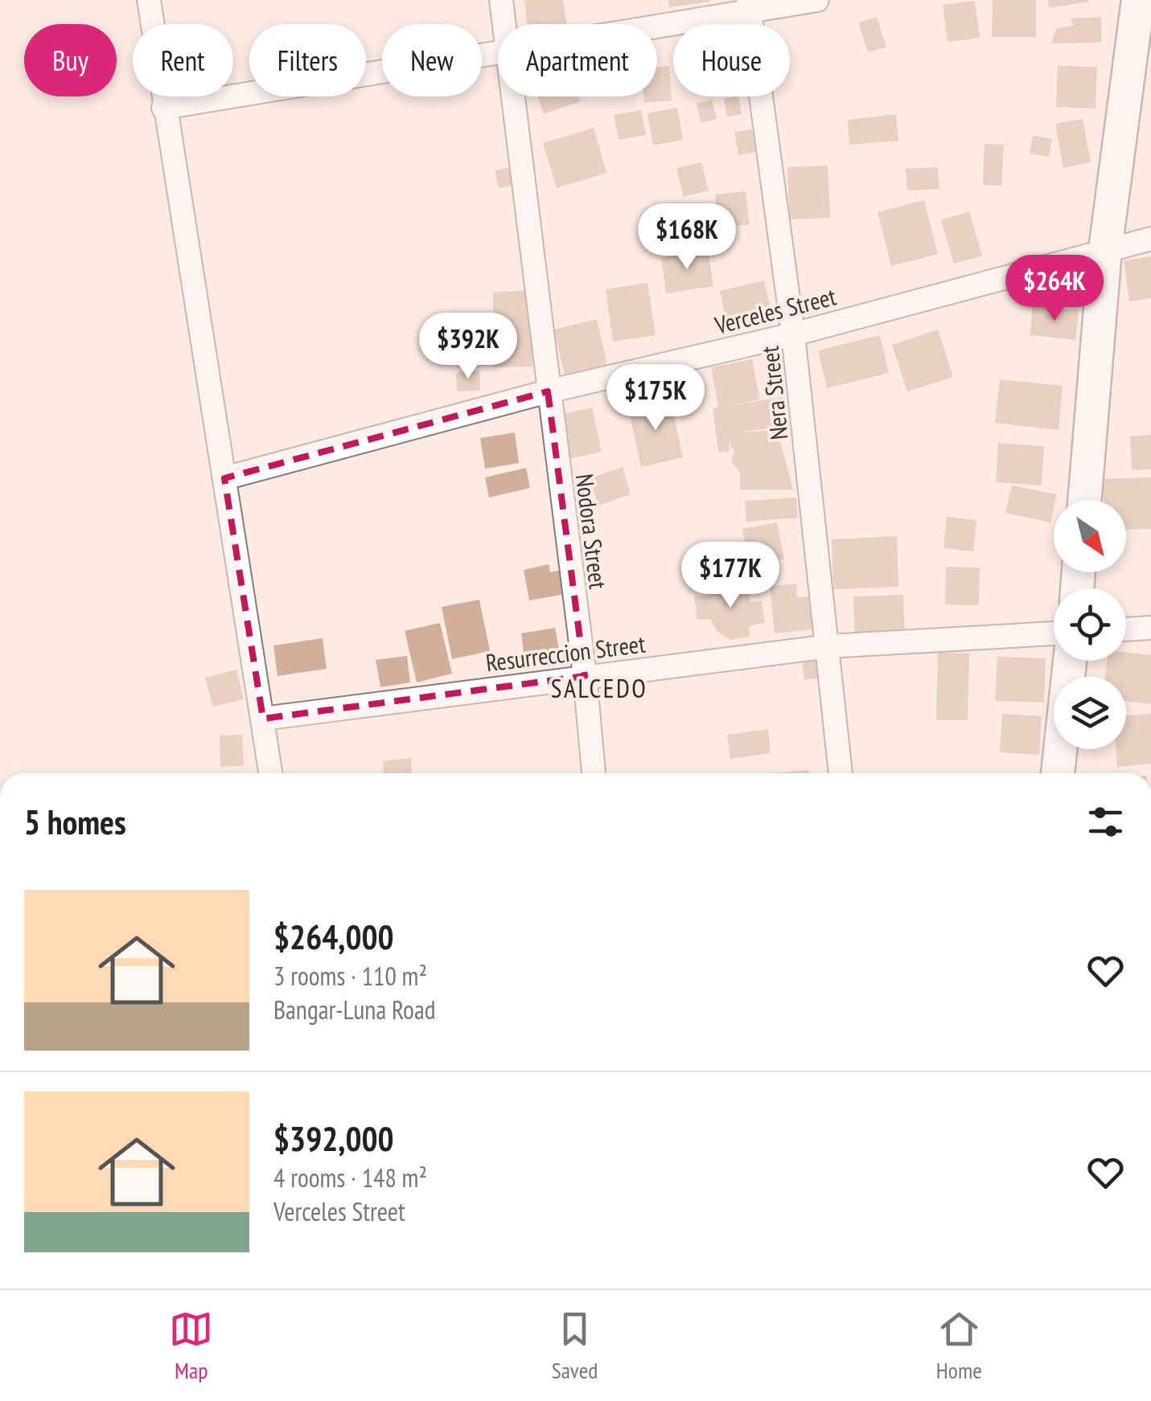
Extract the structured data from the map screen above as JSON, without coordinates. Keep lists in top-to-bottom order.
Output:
{
  "streets": {
    "street": [
      "Verceles Street",
      "Nera Street",
      "Nodora Street",
      "Resurreccion Street"
    ]
  },
  "crossings": [
    ["Verceles Street", "Nera Street"],
    ["Verceles Street", "Nodora Street"],
    ["Nera Street", "Resurreccion Street"],
    ["Nodora Street", "Resurreccion Street"]
  ],
  "districts": ["SALCEDO"],
  "north": "bottom right",
  "page": {
    "chip": [
      "Buy",
      "Rent",
      "Filters",
      "New",
      "Apartment",
      "House"
    ],
    "price": [
      "$168K",
      "$264K",
      "$392K",
      "$175K",
      "$177K"
    ],
    "heading": "5 homes",
    "list": [
      {
        "name": "$264,000",
        "note": "3 rooms · 110 m² · Bangar-Luna Road"
      },
      {
        "name": "$392,000",
        "note": "4 rooms · 148 m² · Verceles Street"
      }
    ],
    "tabs": ["Map", "Saved", "Home"]
  }
}
